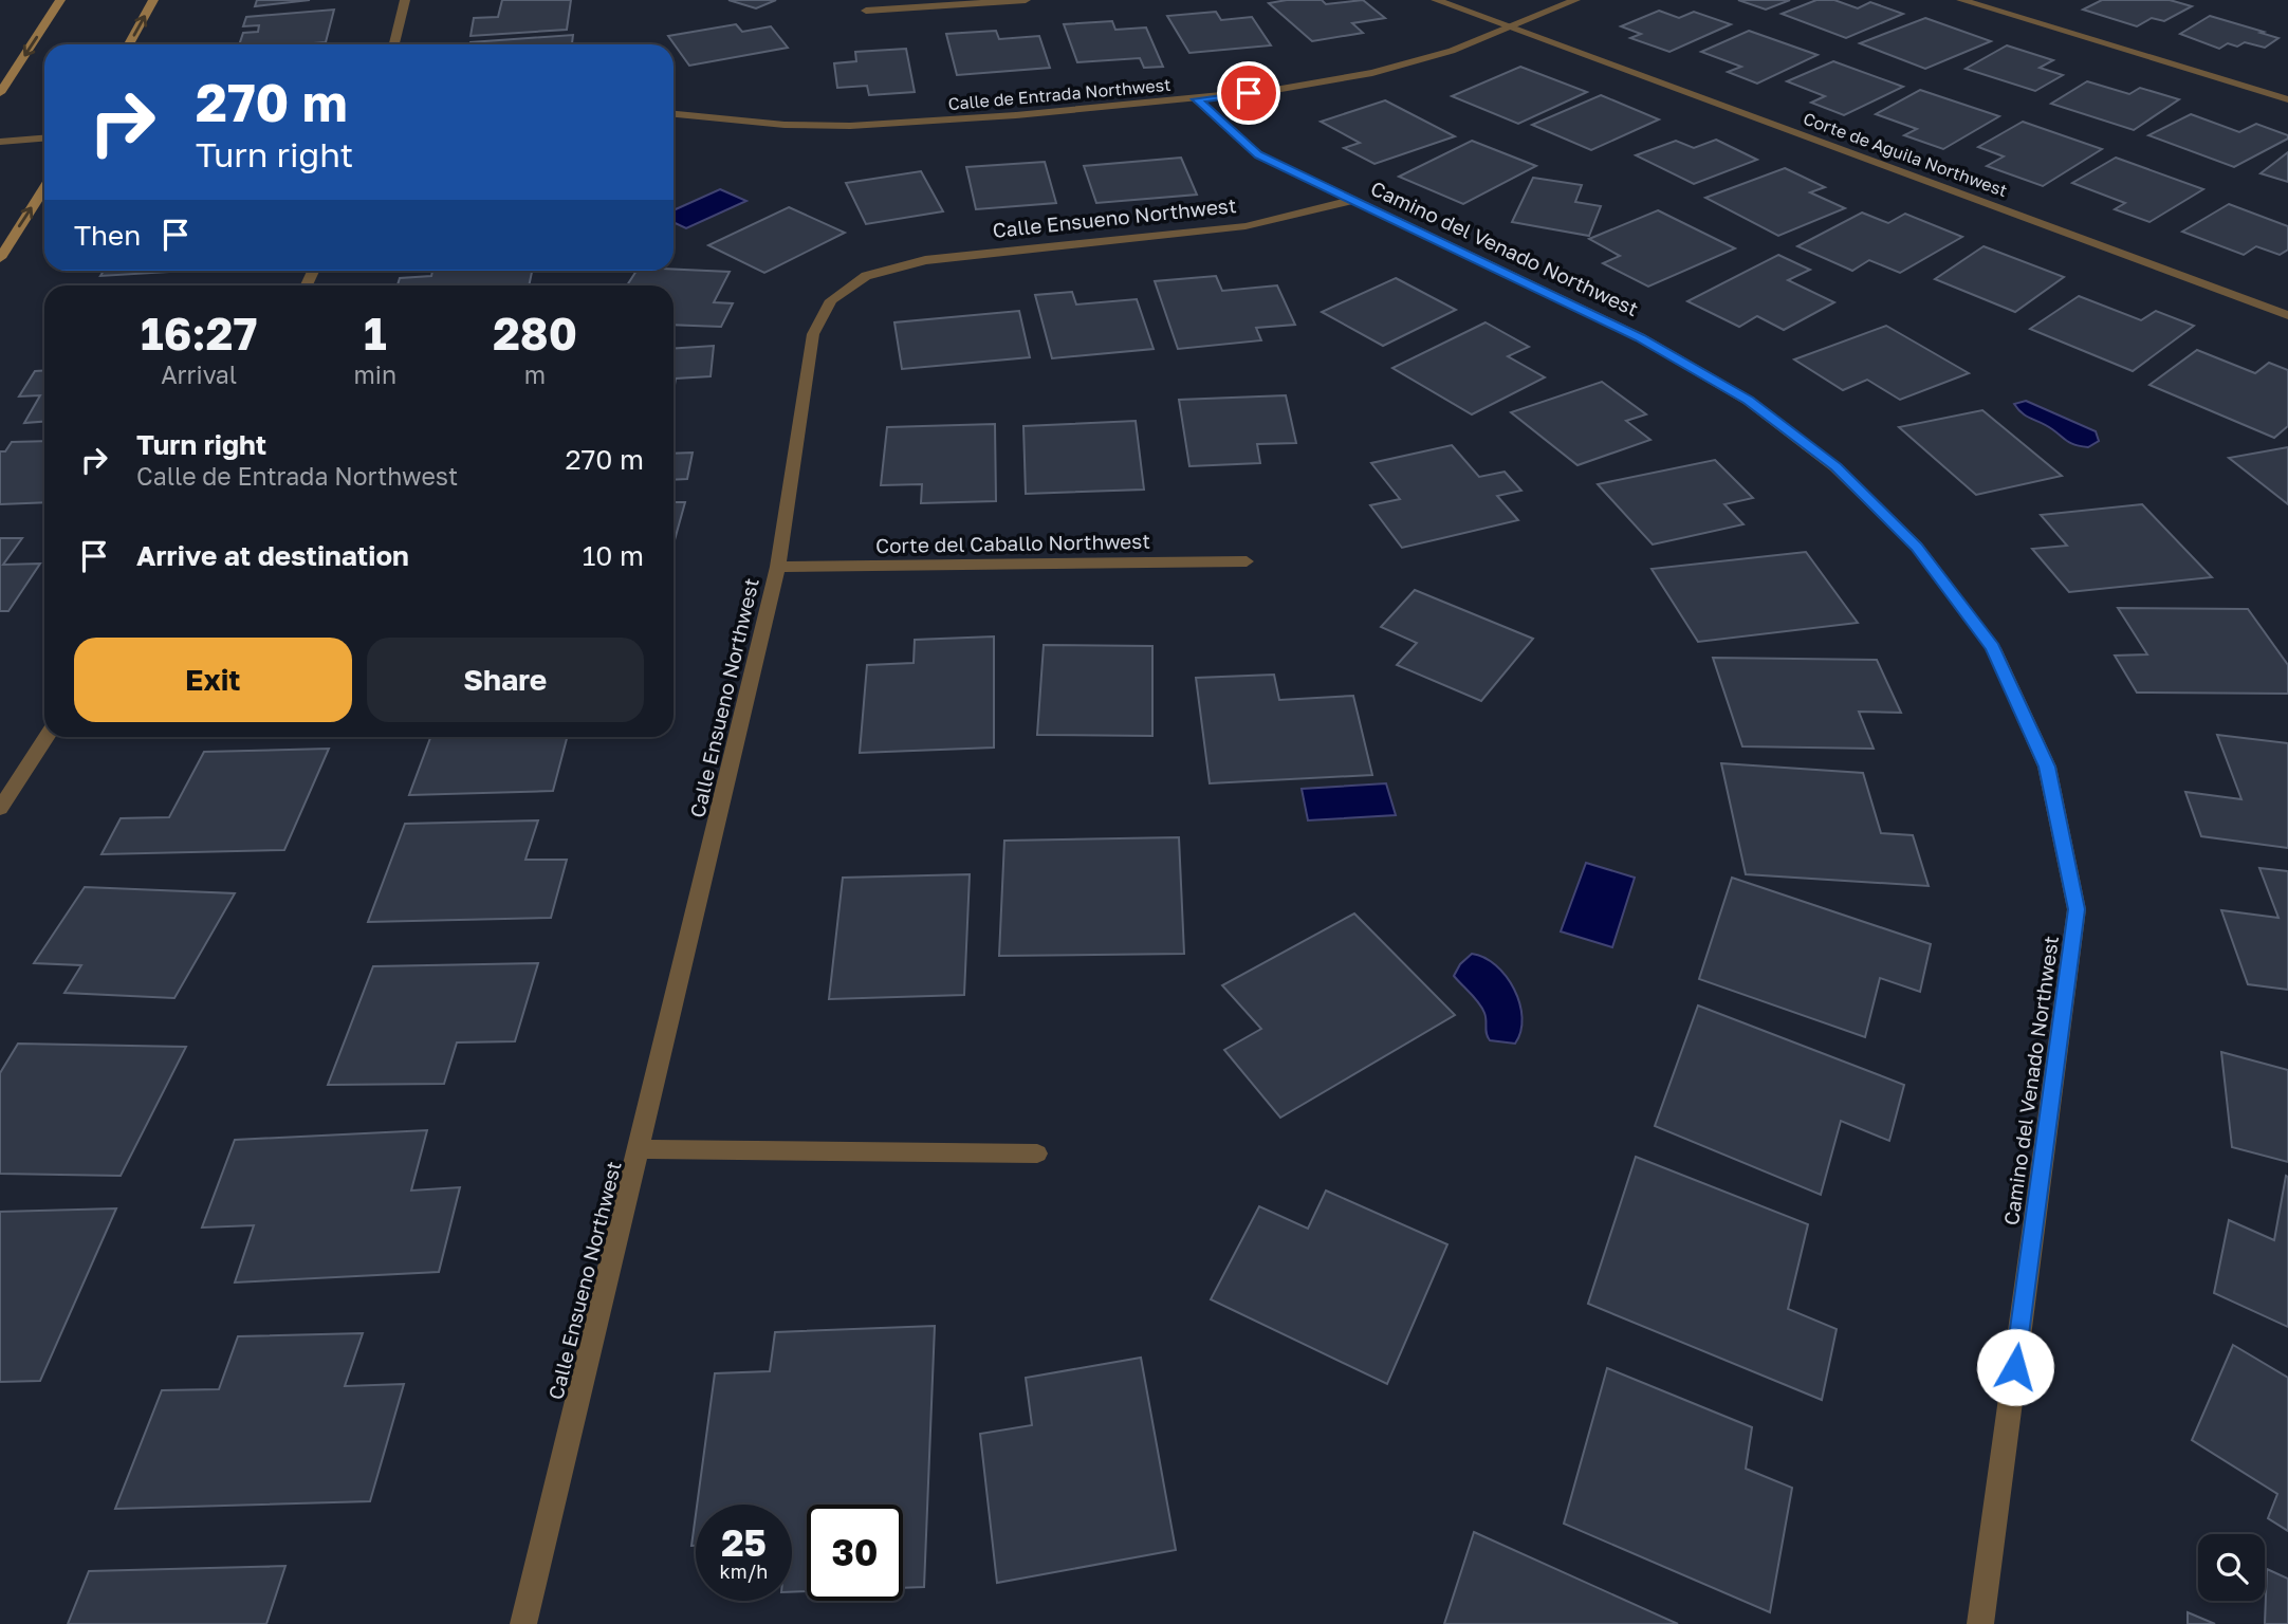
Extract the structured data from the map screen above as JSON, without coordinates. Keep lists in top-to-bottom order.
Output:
{
  "streets": {
    "street": [
      "Calle de Entrada Northwest",
      "Corte de Aguila Northwest",
      "Calle Ensueno Northwest",
      "Camino del Venado Northwest",
      "Corte del Caballo Northwest"
    ]
  },
  "crossings": [
    ["Calle de Entrada Northwest", "Corte de Aguila Northwest"],
    ["Calle de Entrada Northwest", "Camino del Venado Northwest"],
    ["Calle Ensueno Northwest", "Camino del Venado Northwest"],
    ["Calle Ensueno Northwest", "Corte del Caballo Northwest"]
  ],
  "page": {
    "turn": ["270 m", "Turn right"],
    "then": "Then",
    "eta": [
      "16:27",
      "Arrival",
      "1",
      "min",
      "280",
      "m"
    ],
    "list": [
      {
        "name": "Turn right",
        "note": "Calle de Entrada Northwest",
        "value": "270 m"
      },
      {
        "name": "Arrive at destination",
        "value": "10 m"
      }
    ],
    "buttons": ["Exit", "Share"],
    "speed": "25 km/h",
    "limit": "30"
  }
}
